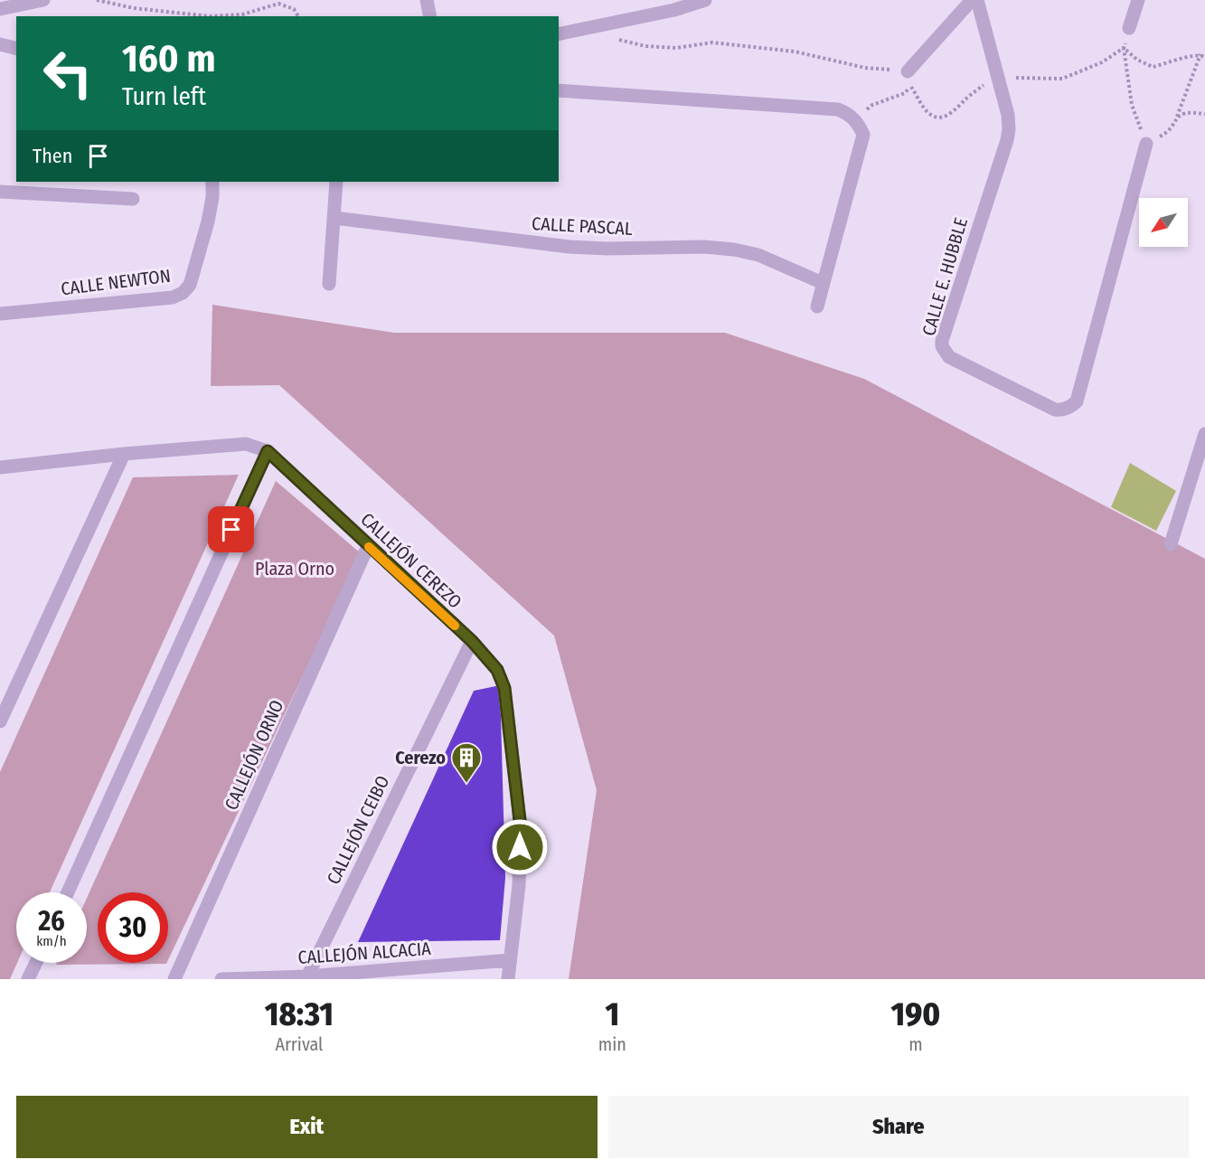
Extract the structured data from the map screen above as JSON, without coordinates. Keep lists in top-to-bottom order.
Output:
{
  "streets": {
    "street": [
      "CALLE PASCAL",
      "CALLE E. HUBBLE",
      "CALLE NEWTON",
      "CALLEJÓN CEREZO",
      "CALLEJÓN ORNO",
      "CALLEJÓN CEIBO",
      "CALLEJÓN ALCACIA"
    ]
  },
  "crossings": [
    ["CALLEJÓN CEREZO", "CALLEJÓN ORNO"],
    ["CALLEJÓN CEREZO", "CALLEJÓN CEIBO"],
    ["CALLEJÓN CEREZO", "CALLEJÓN ALCACIA"],
    ["CALLEJÓN CEIBO", "CALLEJÓN ALCACIA"]
  ],
  "parks": ["Plaza Orno"],
  "places": {
    "building": ["Cerezo"]
  },
  "north": "bottom left",
  "page": {
    "turn": ["160 m", "Turn left"],
    "then": "Then",
    "speed": "26 km/h",
    "limit": "30",
    "eta": [
      "18:31",
      "Arrival",
      "1",
      "min",
      "190",
      "m"
    ],
    "buttons": ["Exit", "Share"]
  }
}
